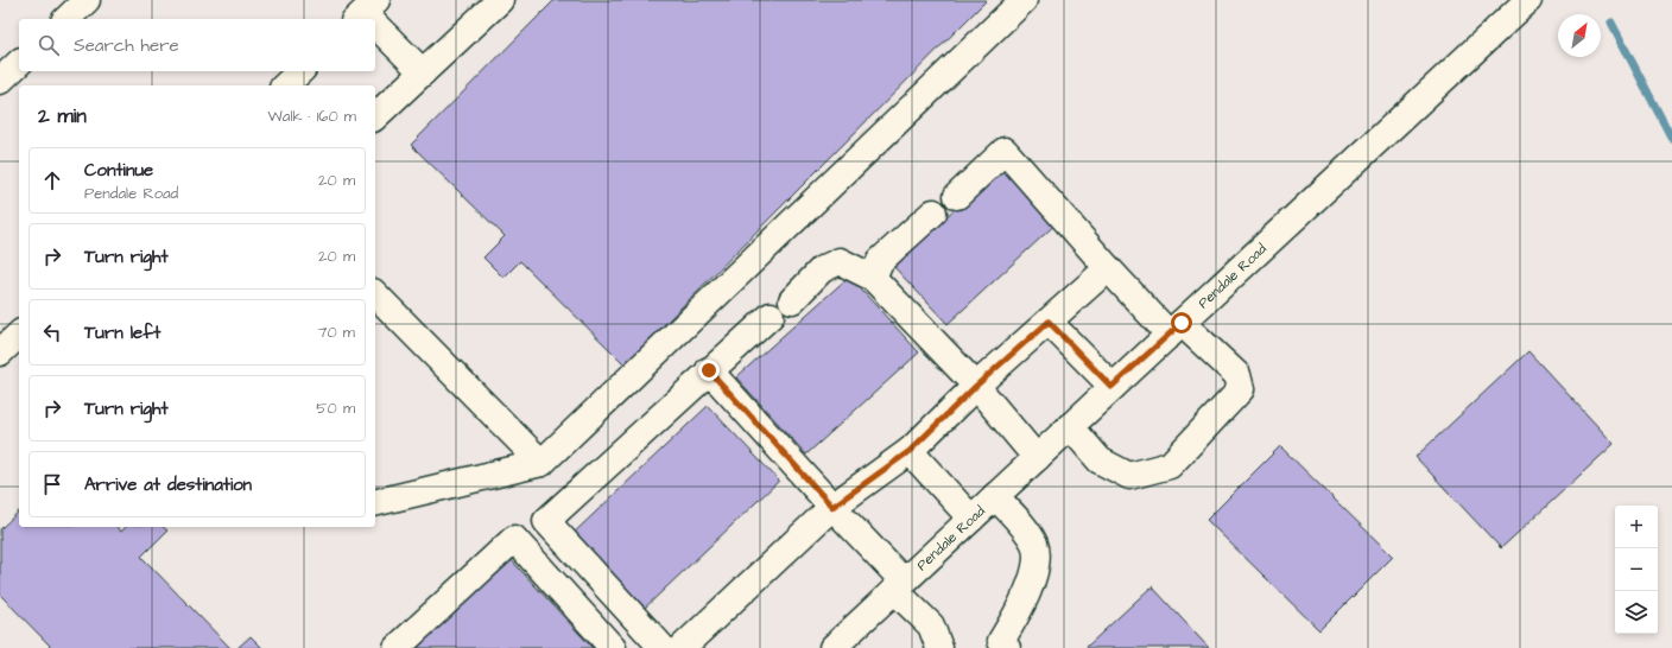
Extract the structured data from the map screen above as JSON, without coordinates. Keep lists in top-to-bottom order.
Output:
{
  "streets": {
    "street": ["Pendale Road"]
  },
  "north": "top right",
  "page": {
    "search": "Search here",
    "heading": ["2 min", "Walk · 160 m"],
    "list": [
      ["Continue", "Pendale Road", "20 m"],
      ["Turn right", "20 m"],
      ["Turn left", "70 m"],
      ["Turn right", "50 m"],
      "Arrive at destination"
    ],
    "map_buttons": ["+", "−"]
  }
}
